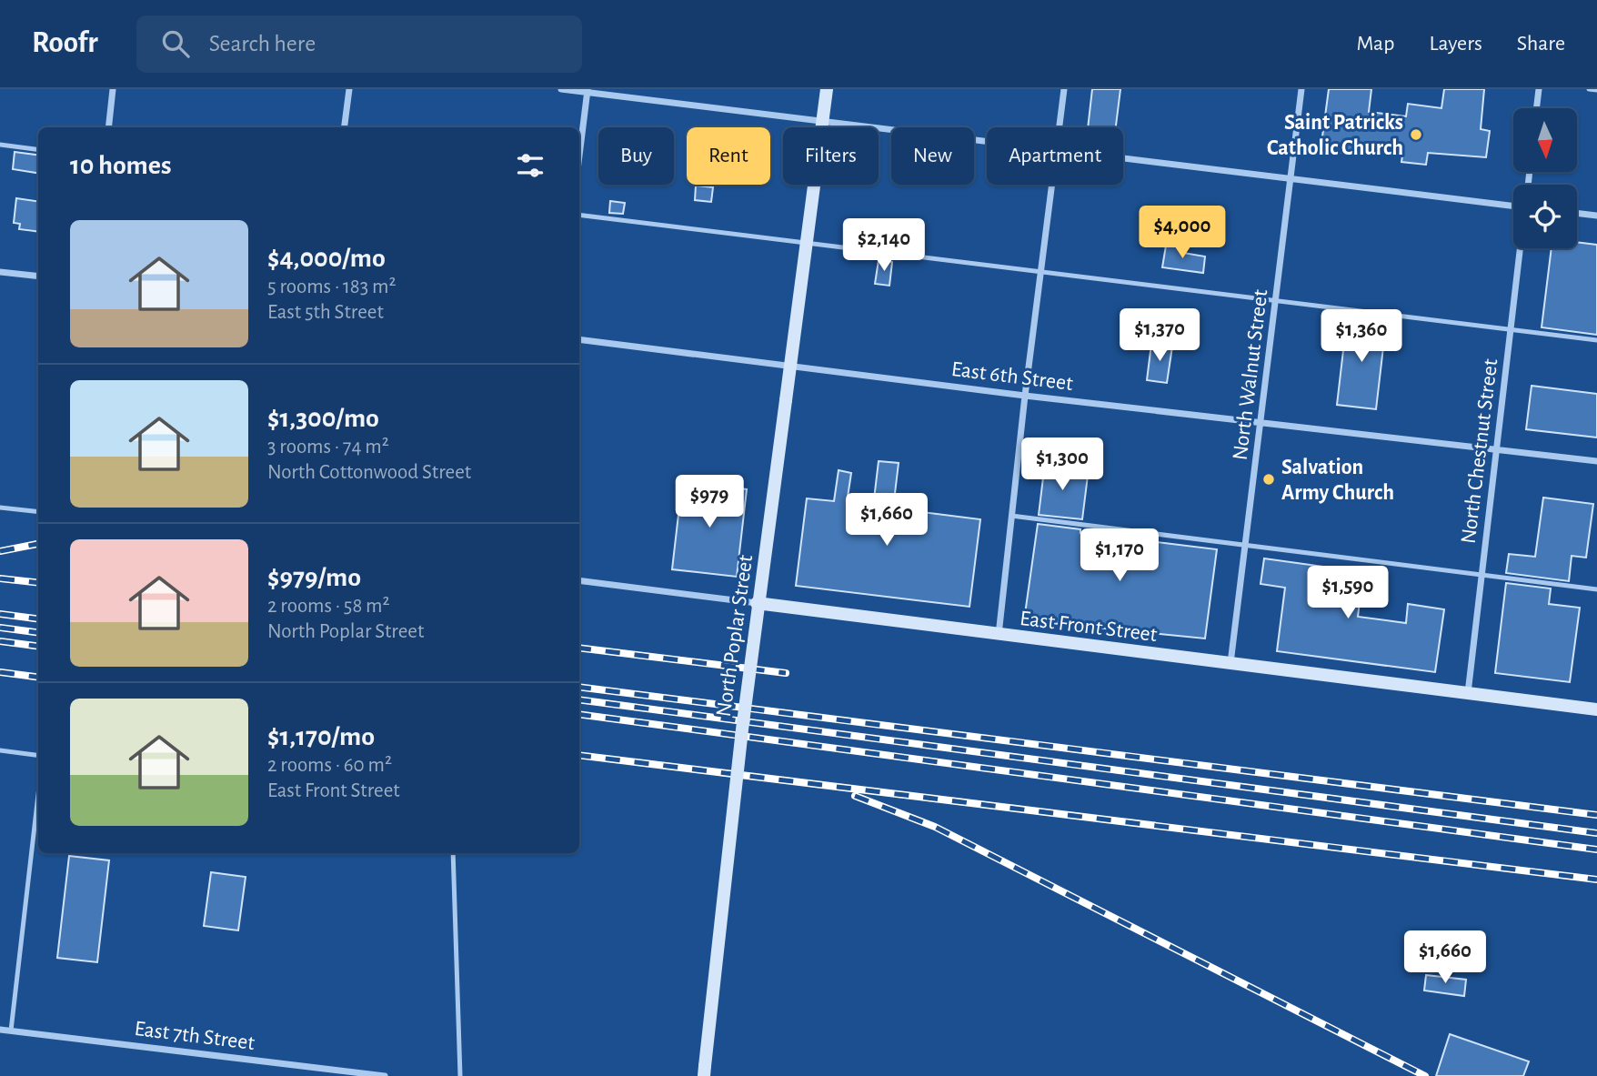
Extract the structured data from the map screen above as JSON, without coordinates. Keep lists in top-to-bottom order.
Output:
{
  "streets": {
    "main road": ["East Front Street", "North Poplar Street"],
    "street": [
      "North Walnut Street",
      "East 6th Street",
      "North Chestnut Street",
      "East 7th Street"
    ]
  },
  "crossings": [
    ["North Walnut Street", "East 6th Street"],
    ["North Walnut Street", "East Front Street"],
    ["East 6th Street", "North Chestnut Street"],
    ["East 6th Street", "North Poplar Street"],
    ["North Chestnut Street", "East Front Street"]
  ],
  "places": ["Saint Patricks Catholic Church", "Salvation Army Church"],
  "north": "bottom",
  "page": {
    "header": "Roofr",
    "search": "Search here",
    "nav": ["Map", "Layers", "Share"],
    "chip": [
      "Buy",
      "Rent",
      "Filters",
      "New",
      "Apartment"
    ],
    "heading": "10 homes",
    "list": [
      {
        "name": "$4,000/mo",
        "note": "5 rooms · 183 m² · East 5th Street"
      },
      {
        "name": "$1,300/mo",
        "note": "3 rooms · 74 m² · North Cottonwood Street"
      },
      {
        "name": "$979/mo",
        "note": "2 rooms · 58 m² · North Poplar Street"
      },
      {
        "name": "$1,170/mo",
        "note": "2 rooms · 60 m² · East Front Street"
      }
    ],
    "price": [
      "$4,000",
      "$2,140",
      "$1,370",
      "$1,360",
      "$1,300",
      "$979",
      "$1,660",
      "$1,170",
      "$1,590",
      "$1,660"
    ]
  }
}
